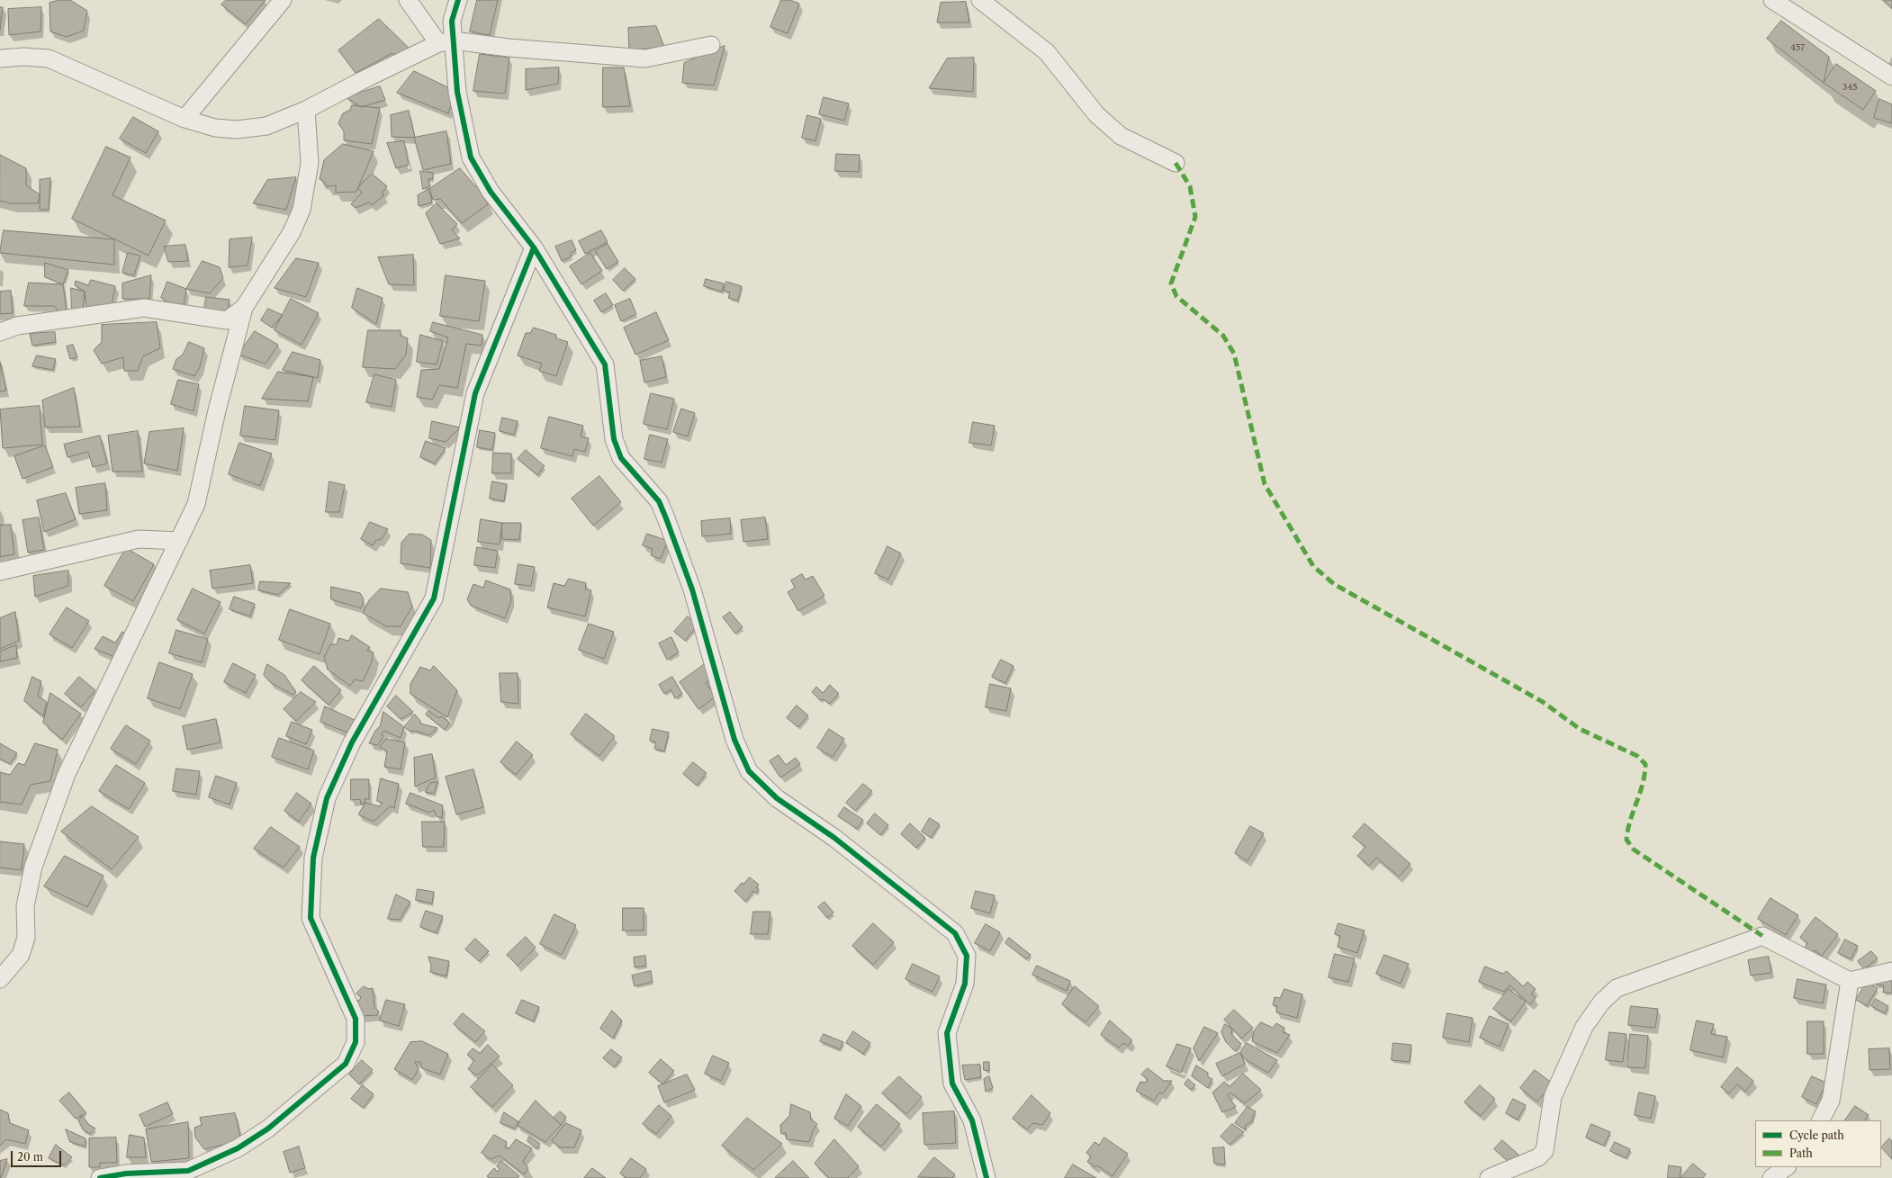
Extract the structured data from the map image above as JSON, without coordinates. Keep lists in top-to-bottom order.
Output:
{
  "house_numbers": ["457", "345"],
  "legend": ["Cycle path", "Path"],
  "scale_bar": "20 m"
}
